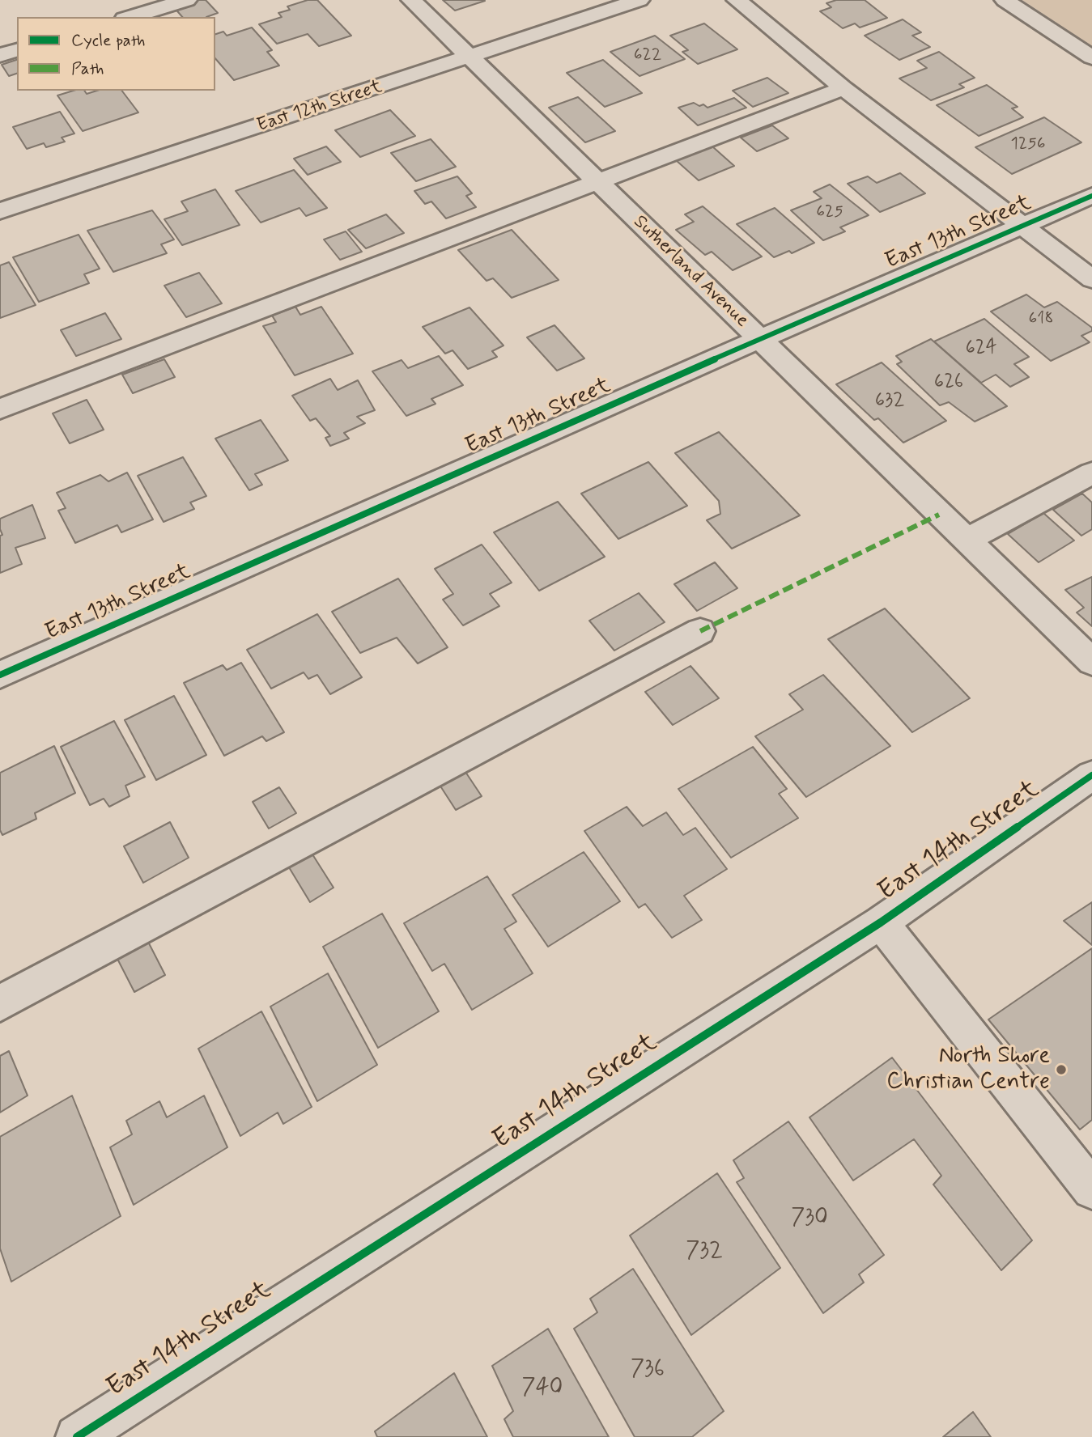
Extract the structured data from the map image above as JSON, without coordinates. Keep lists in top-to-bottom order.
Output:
{
  "streets": {
    "street": [
      "East 12th Street",
      "East 13th Street",
      "Sutherland Avenue",
      "East 14th Street"
    ]
  },
  "crossings": [
    ["East 12th Street", "Sutherland Avenue"],
    ["East 13th Street", "Sutherland Avenue"]
  ],
  "places": ["North Shore Christian Centre"],
  "house_numbers": [
    "622",
    "1256",
    "625",
    "618",
    "624",
    "626",
    "632",
    "730",
    "732",
    "736",
    "740"
  ],
  "legend": ["Cycle path", "Path"]
}
